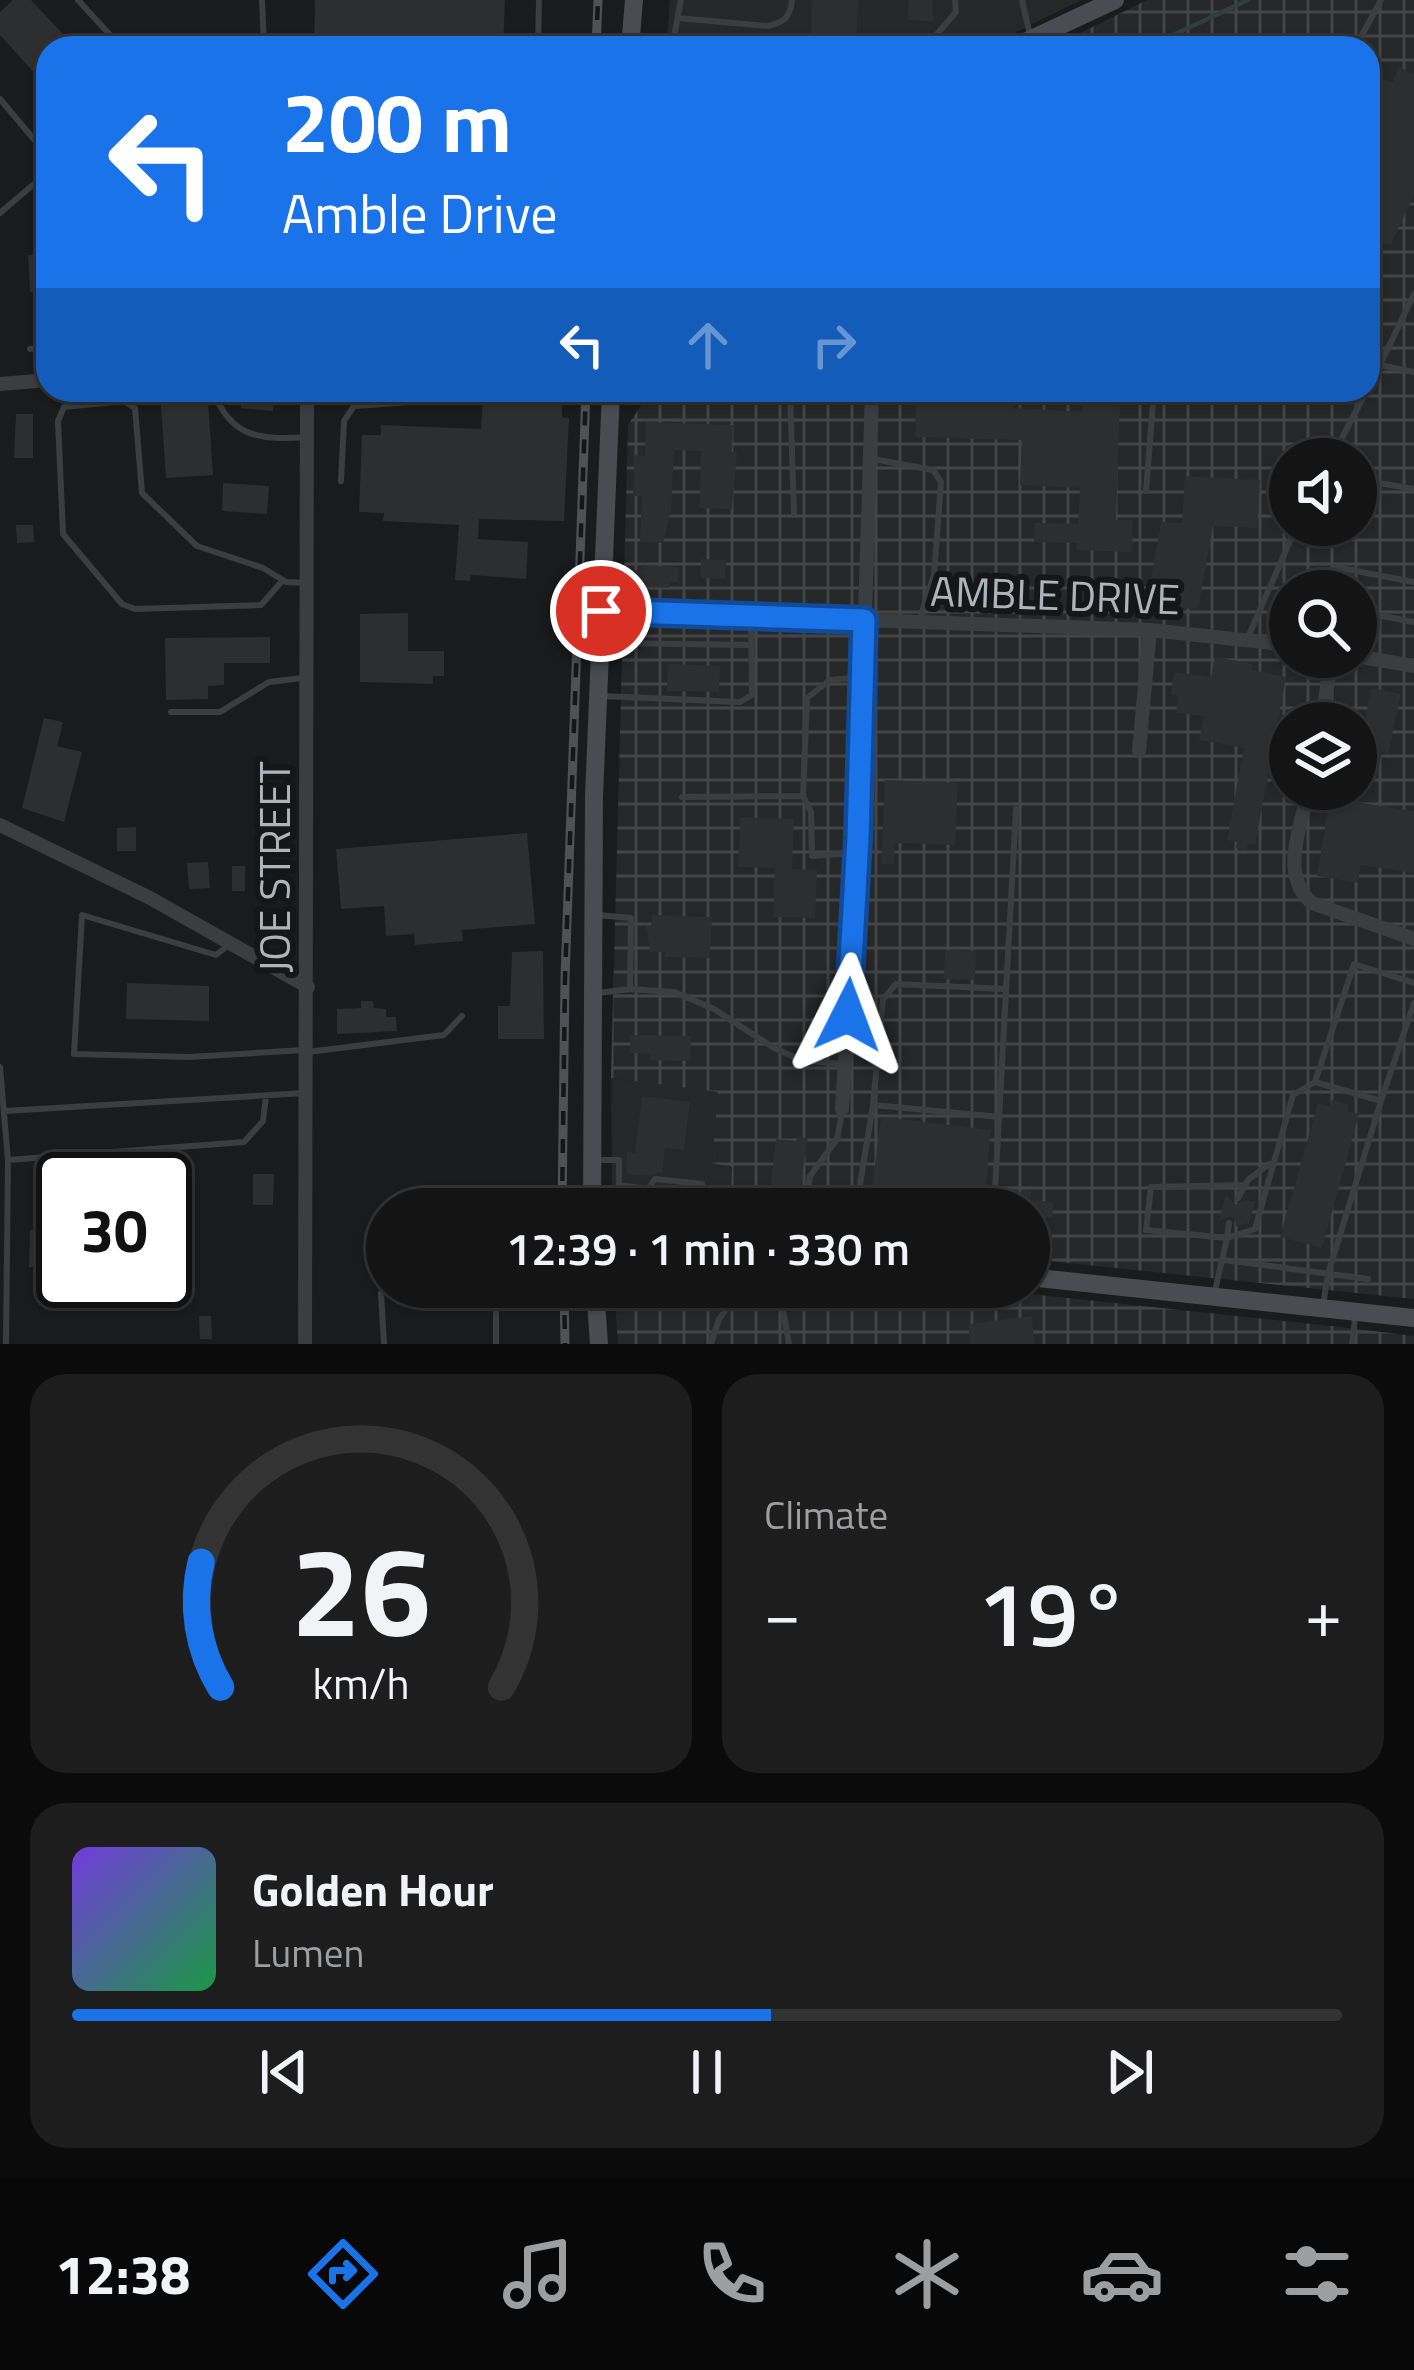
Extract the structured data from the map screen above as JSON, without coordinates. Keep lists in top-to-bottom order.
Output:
{
  "streets": {
    "street": ["AMBLE DRIVE", "JOE STREET"]
  },
  "page": {
    "turn": ["200 m", "Amble Drive"],
    "limit": "30",
    "trip": "12:39 · 1 min · 330 m",
    "tile": "Climate",
    "heat": ["−", "19°", "+"],
    "song": ["Golden Hour", "Lumen"],
    "tabs": "12:38",
    "gauge": ["26", "km/h"]
  }
}
